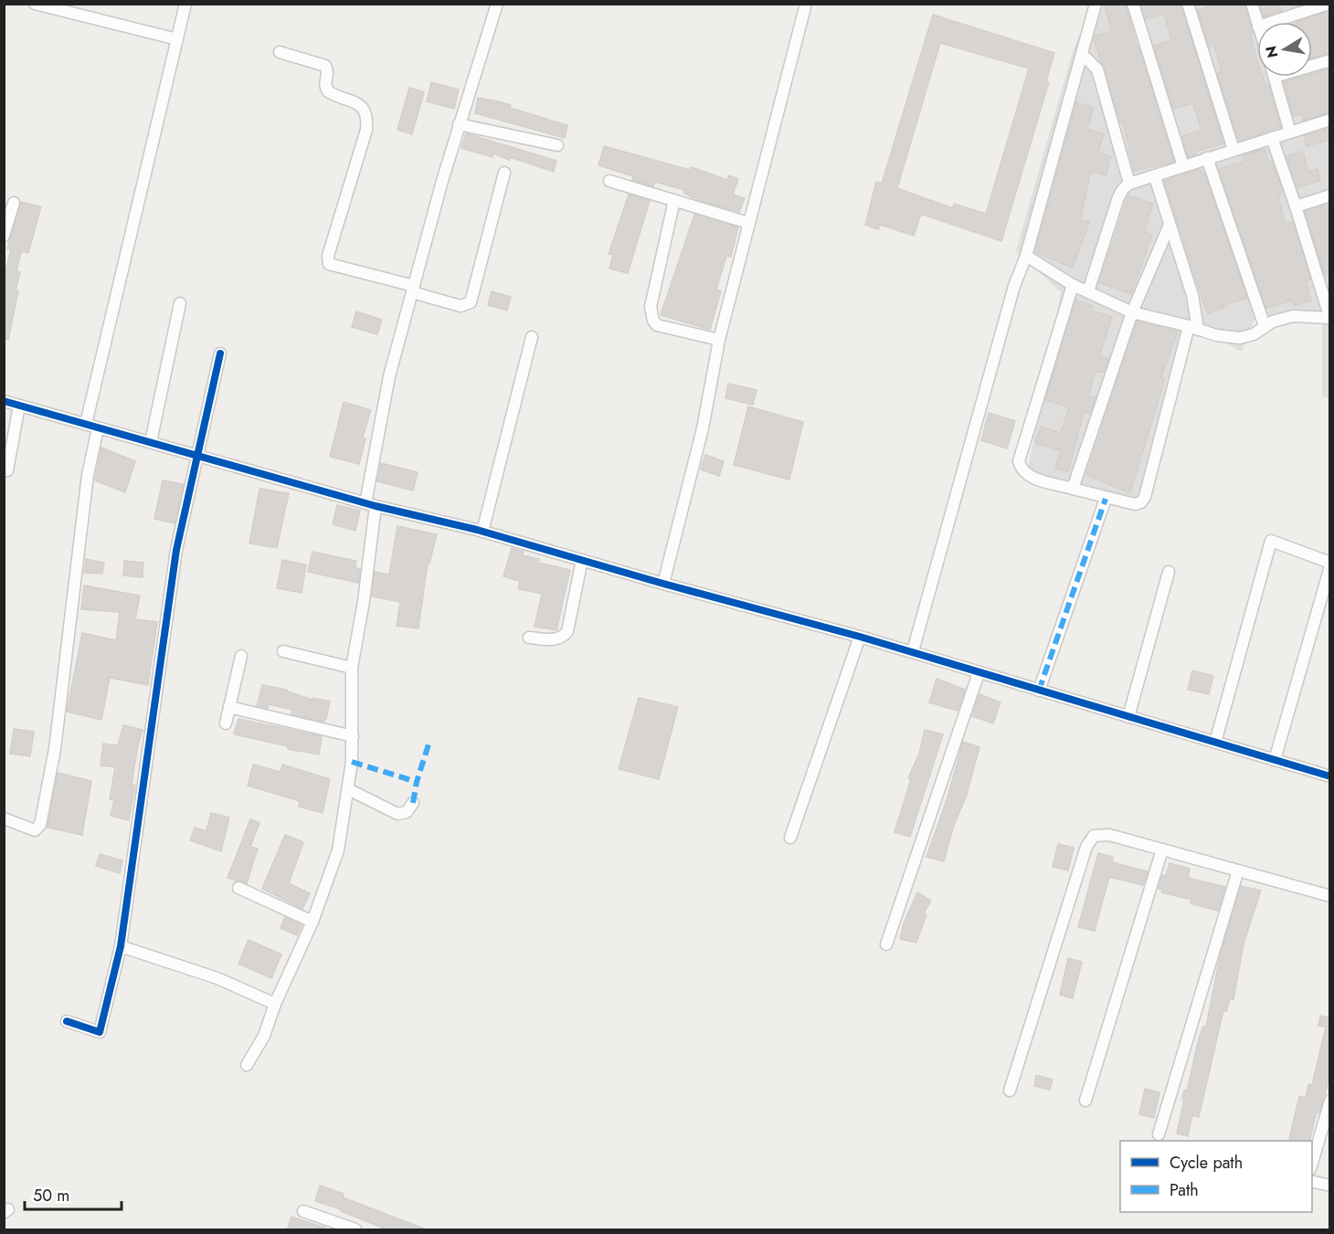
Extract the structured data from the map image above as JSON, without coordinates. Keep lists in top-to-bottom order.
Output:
{
  "legend": ["Cycle path", "Path"],
  "scale_bar": "50 m",
  "north": "left"
}
